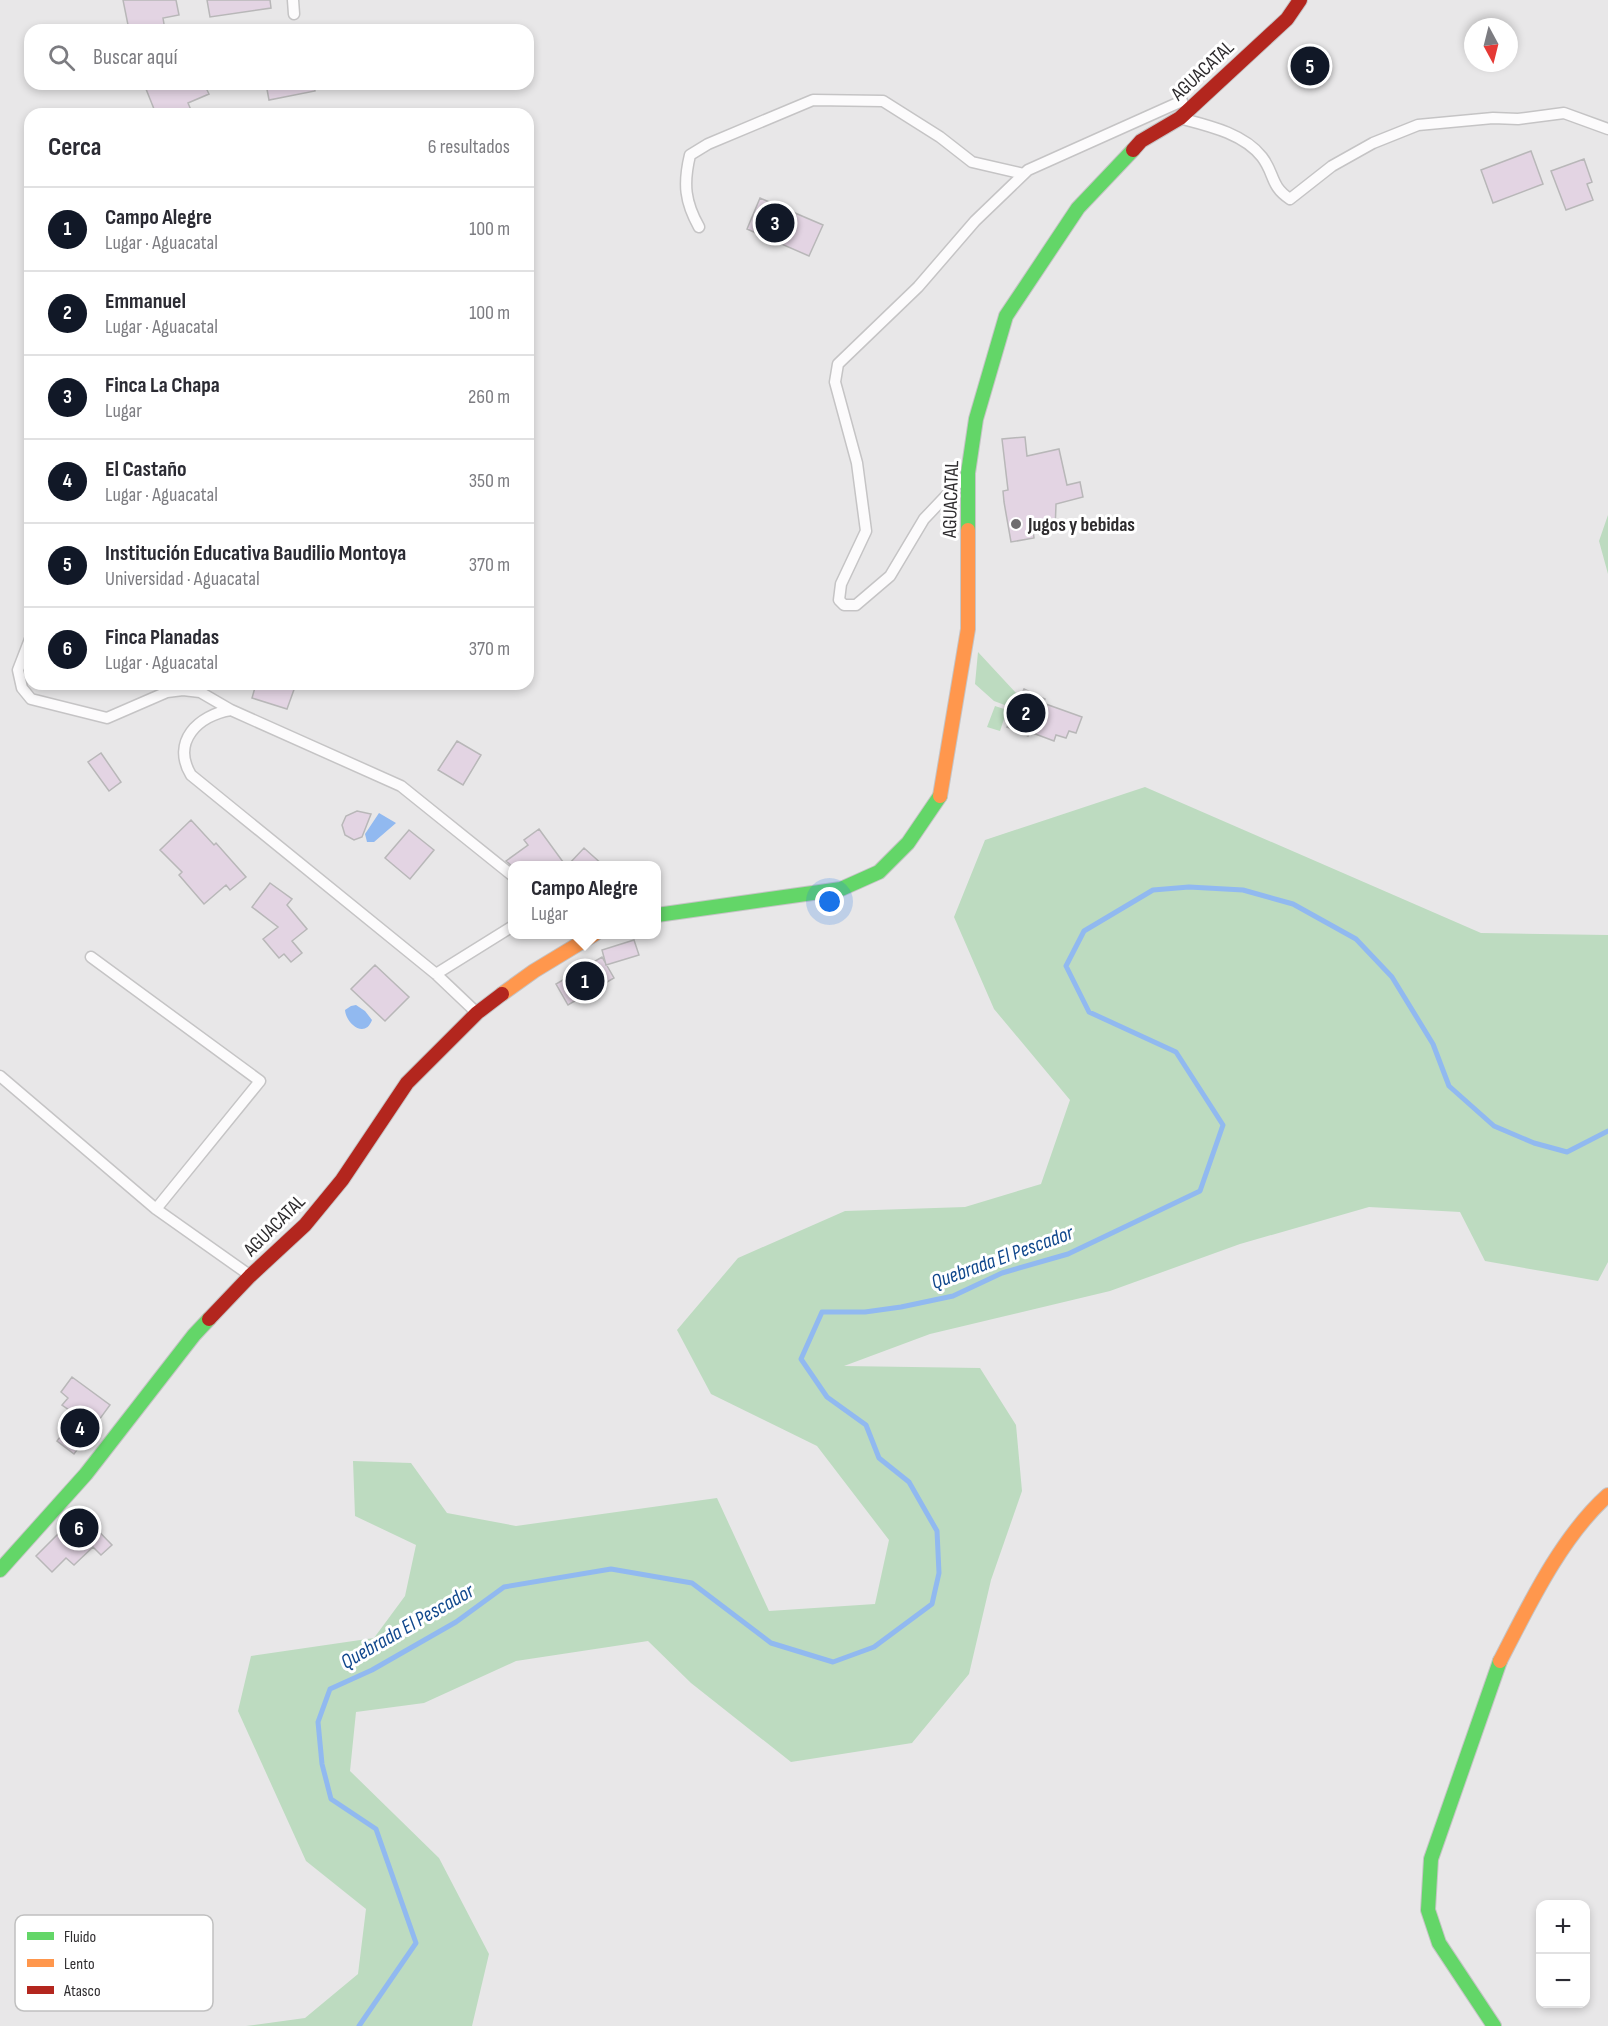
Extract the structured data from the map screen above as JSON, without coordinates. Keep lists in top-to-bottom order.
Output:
{
  "streets": {
    "street": ["AGUACATAL"]
  },
  "water": ["Quebrada El Pescador"],
  "places": ["Jugos y bebidas"],
  "legend": ["Fluido", "Lento", "Atasco"],
  "north": "bottom",
  "page": {
    "search": "Buscar aquí",
    "pins": [
      "5",
      "3",
      "2",
      "1",
      "4",
      "6"
    ],
    "heading": ["Cerca", "6 resultados"],
    "list": [
      {
        "mark": "1",
        "name": "Campo Alegre",
        "note": "Lugar · Aguacatal",
        "value": "100 m"
      },
      {
        "mark": "2",
        "name": "Emmanuel",
        "note": "Lugar · Aguacatal",
        "value": "100 m"
      },
      {
        "mark": "3",
        "name": "Finca La Chapa",
        "note": "Lugar",
        "value": "260 m"
      },
      {
        "mark": "4",
        "name": "El Castaño",
        "note": "Lugar · Aguacatal",
        "value": "350 m"
      },
      {
        "mark": "5",
        "name": "Institución Educativa Baudilio Montoya",
        "note": "Universidad · Aguacatal",
        "value": "370 m"
      },
      {
        "mark": "6",
        "name": "Finca Planadas",
        "note": "Lugar · Aguacatal",
        "value": "370 m"
      }
    ],
    "popup": ["Campo Alegre", "Lugar"],
    "map_buttons": ["+", "−"]
  }
}
